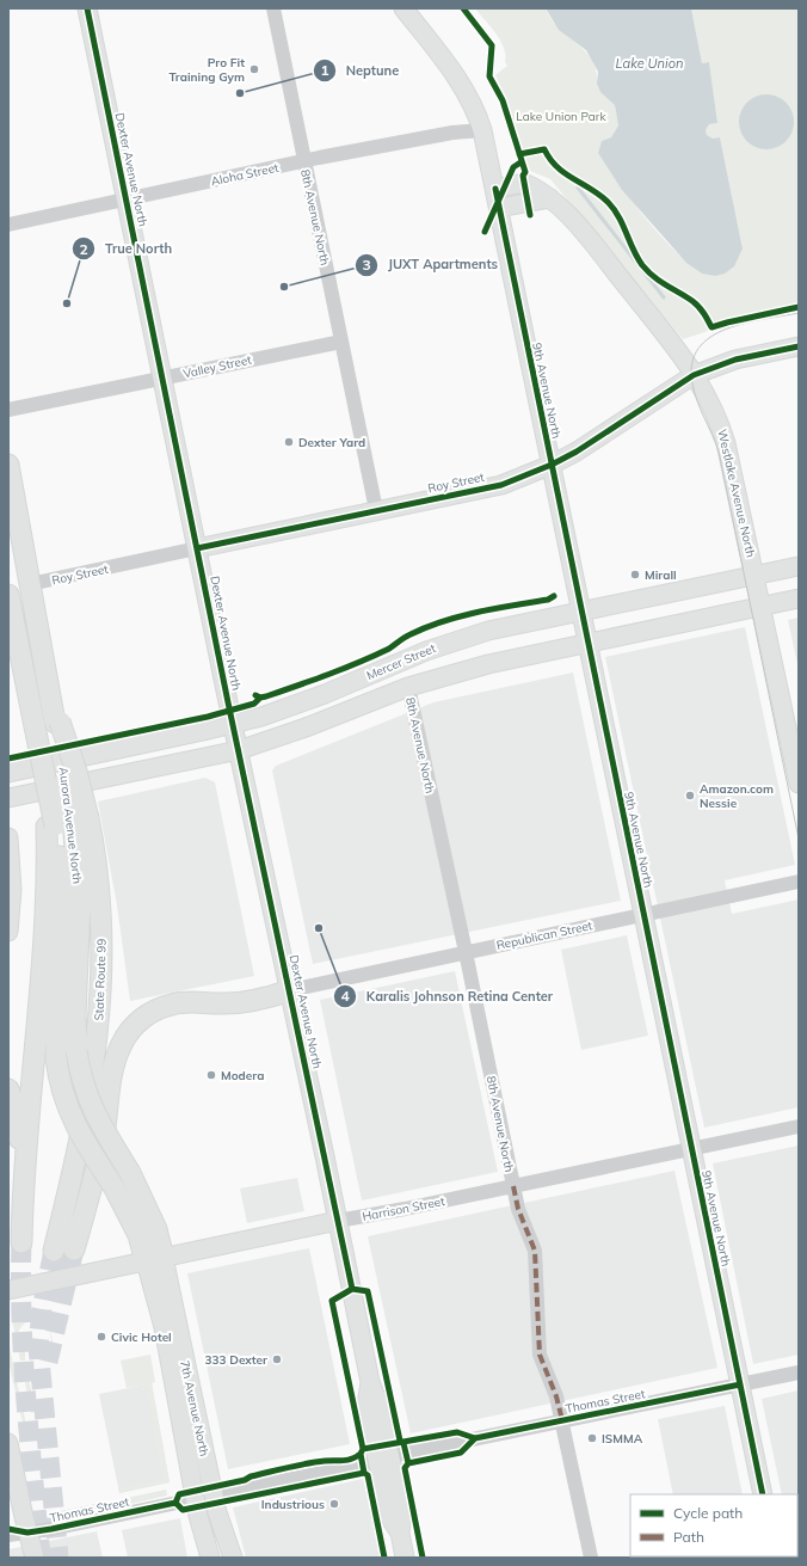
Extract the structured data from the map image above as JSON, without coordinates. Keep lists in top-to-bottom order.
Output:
{
  "streets": {
    "highway": ["Aurora Avenue North", "State Route 99"],
    "main road": [
      "Dexter Avenue North",
      "9th Avenue North",
      "Roy Street",
      "Westlake Avenue North",
      "Mercer Street",
      "Harrison Street",
      "7th Avenue North"
    ],
    "street": [
      "Aloha Street",
      "8th Avenue North",
      "Valley Street",
      "Republican Street",
      "Thomas Street"
    ]
  },
  "crossings": [
    ["Dexter Avenue North", "Aloha Street"],
    ["Dexter Avenue North", "Valley Street"],
    ["Dexter Avenue North", "Roy Street"],
    ["Dexter Avenue North", "Mercer Street"],
    ["Dexter Avenue North", "Republican Street"],
    ["Dexter Avenue North", "Harrison Street"],
    ["Dexter Avenue North", "Thomas Street"],
    ["Aloha Street", "8th Avenue North"],
    ["8th Avenue North", "Valley Street"],
    ["8th Avenue North", "Roy Street"],
    ["8th Avenue North", "Republican Street"],
    ["8th Avenue North", "Harrison Street"],
    ["8th Avenue North", "Thomas Street"],
    ["9th Avenue North", "Roy Street"],
    ["9th Avenue North", "Westlake Avenue North"],
    ["9th Avenue North", "Mercer Street"],
    ["9th Avenue North", "Republican Street"],
    ["9th Avenue North", "Harrison Street"],
    ["9th Avenue North", "Thomas Street"],
    ["Roy Street", "Westlake Avenue North"],
    ["Roy Street", "Aurora Avenue North"],
    ["Westlake Avenue North", "Mercer Street"],
    ["Aurora Avenue North", "State Route 99"],
    ["Aurora Avenue North", "Harrison Street"],
    ["Aurora Avenue North", "7th Avenue North"],
    ["Harrison Street", "7th Avenue North"],
    ["Thomas Street", "7th Avenue North"]
  ],
  "water": ["Lake Union"],
  "parks": ["Lake Union Park"],
  "places": [
    "Pro Fit Training Gym",
    "Neptune",
    "JUXT Apartments",
    "True North",
    "Dexter Yard",
    "Mirall",
    "Amazon.com Nessie",
    "Karalis Johnson Retina Center",
    "Modera",
    "Civic Hotel",
    "333 Dexter",
    "ISMMA",
    "Industrious"
  ],
  "legend": ["Cycle path", "Path"]
}
